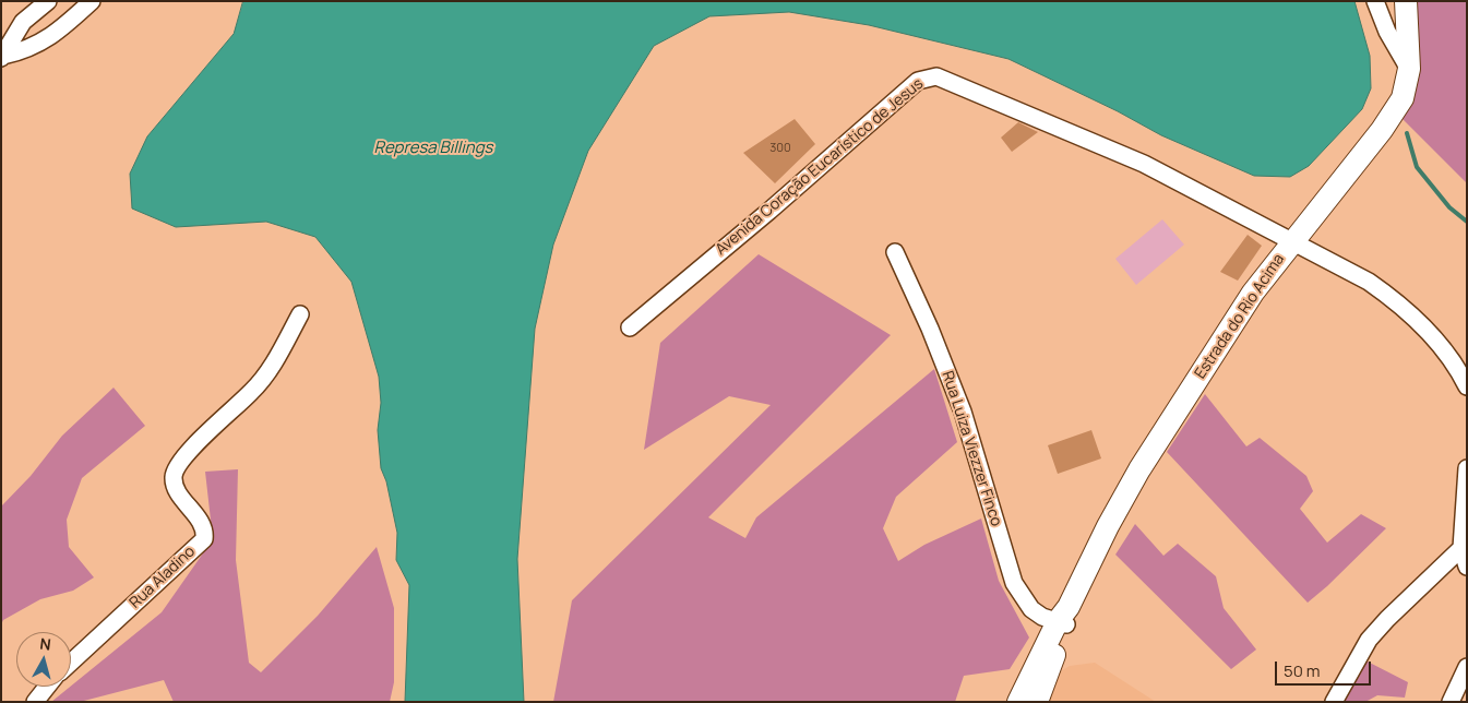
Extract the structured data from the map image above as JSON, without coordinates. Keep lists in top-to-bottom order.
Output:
{
  "streets": {
    "main road": ["Estrada do Rio Acima"],
    "street": ["Avenida Coração Eucarístico de Jesus", "Rua Luiza Viezzer Finco", "Rua Aladino"]
  },
  "crossings": [
    ["Avenida Coração Eucarístico de Jesus", "Estrada do Rio Acima"],
    ["Estrada do Rio Acima", "Rua Luiza Viezzer Finco"]
  ],
  "water": ["Represa Billings"],
  "house_numbers": ["300"],
  "scale_bar": "50 m",
  "north": "top"
}
